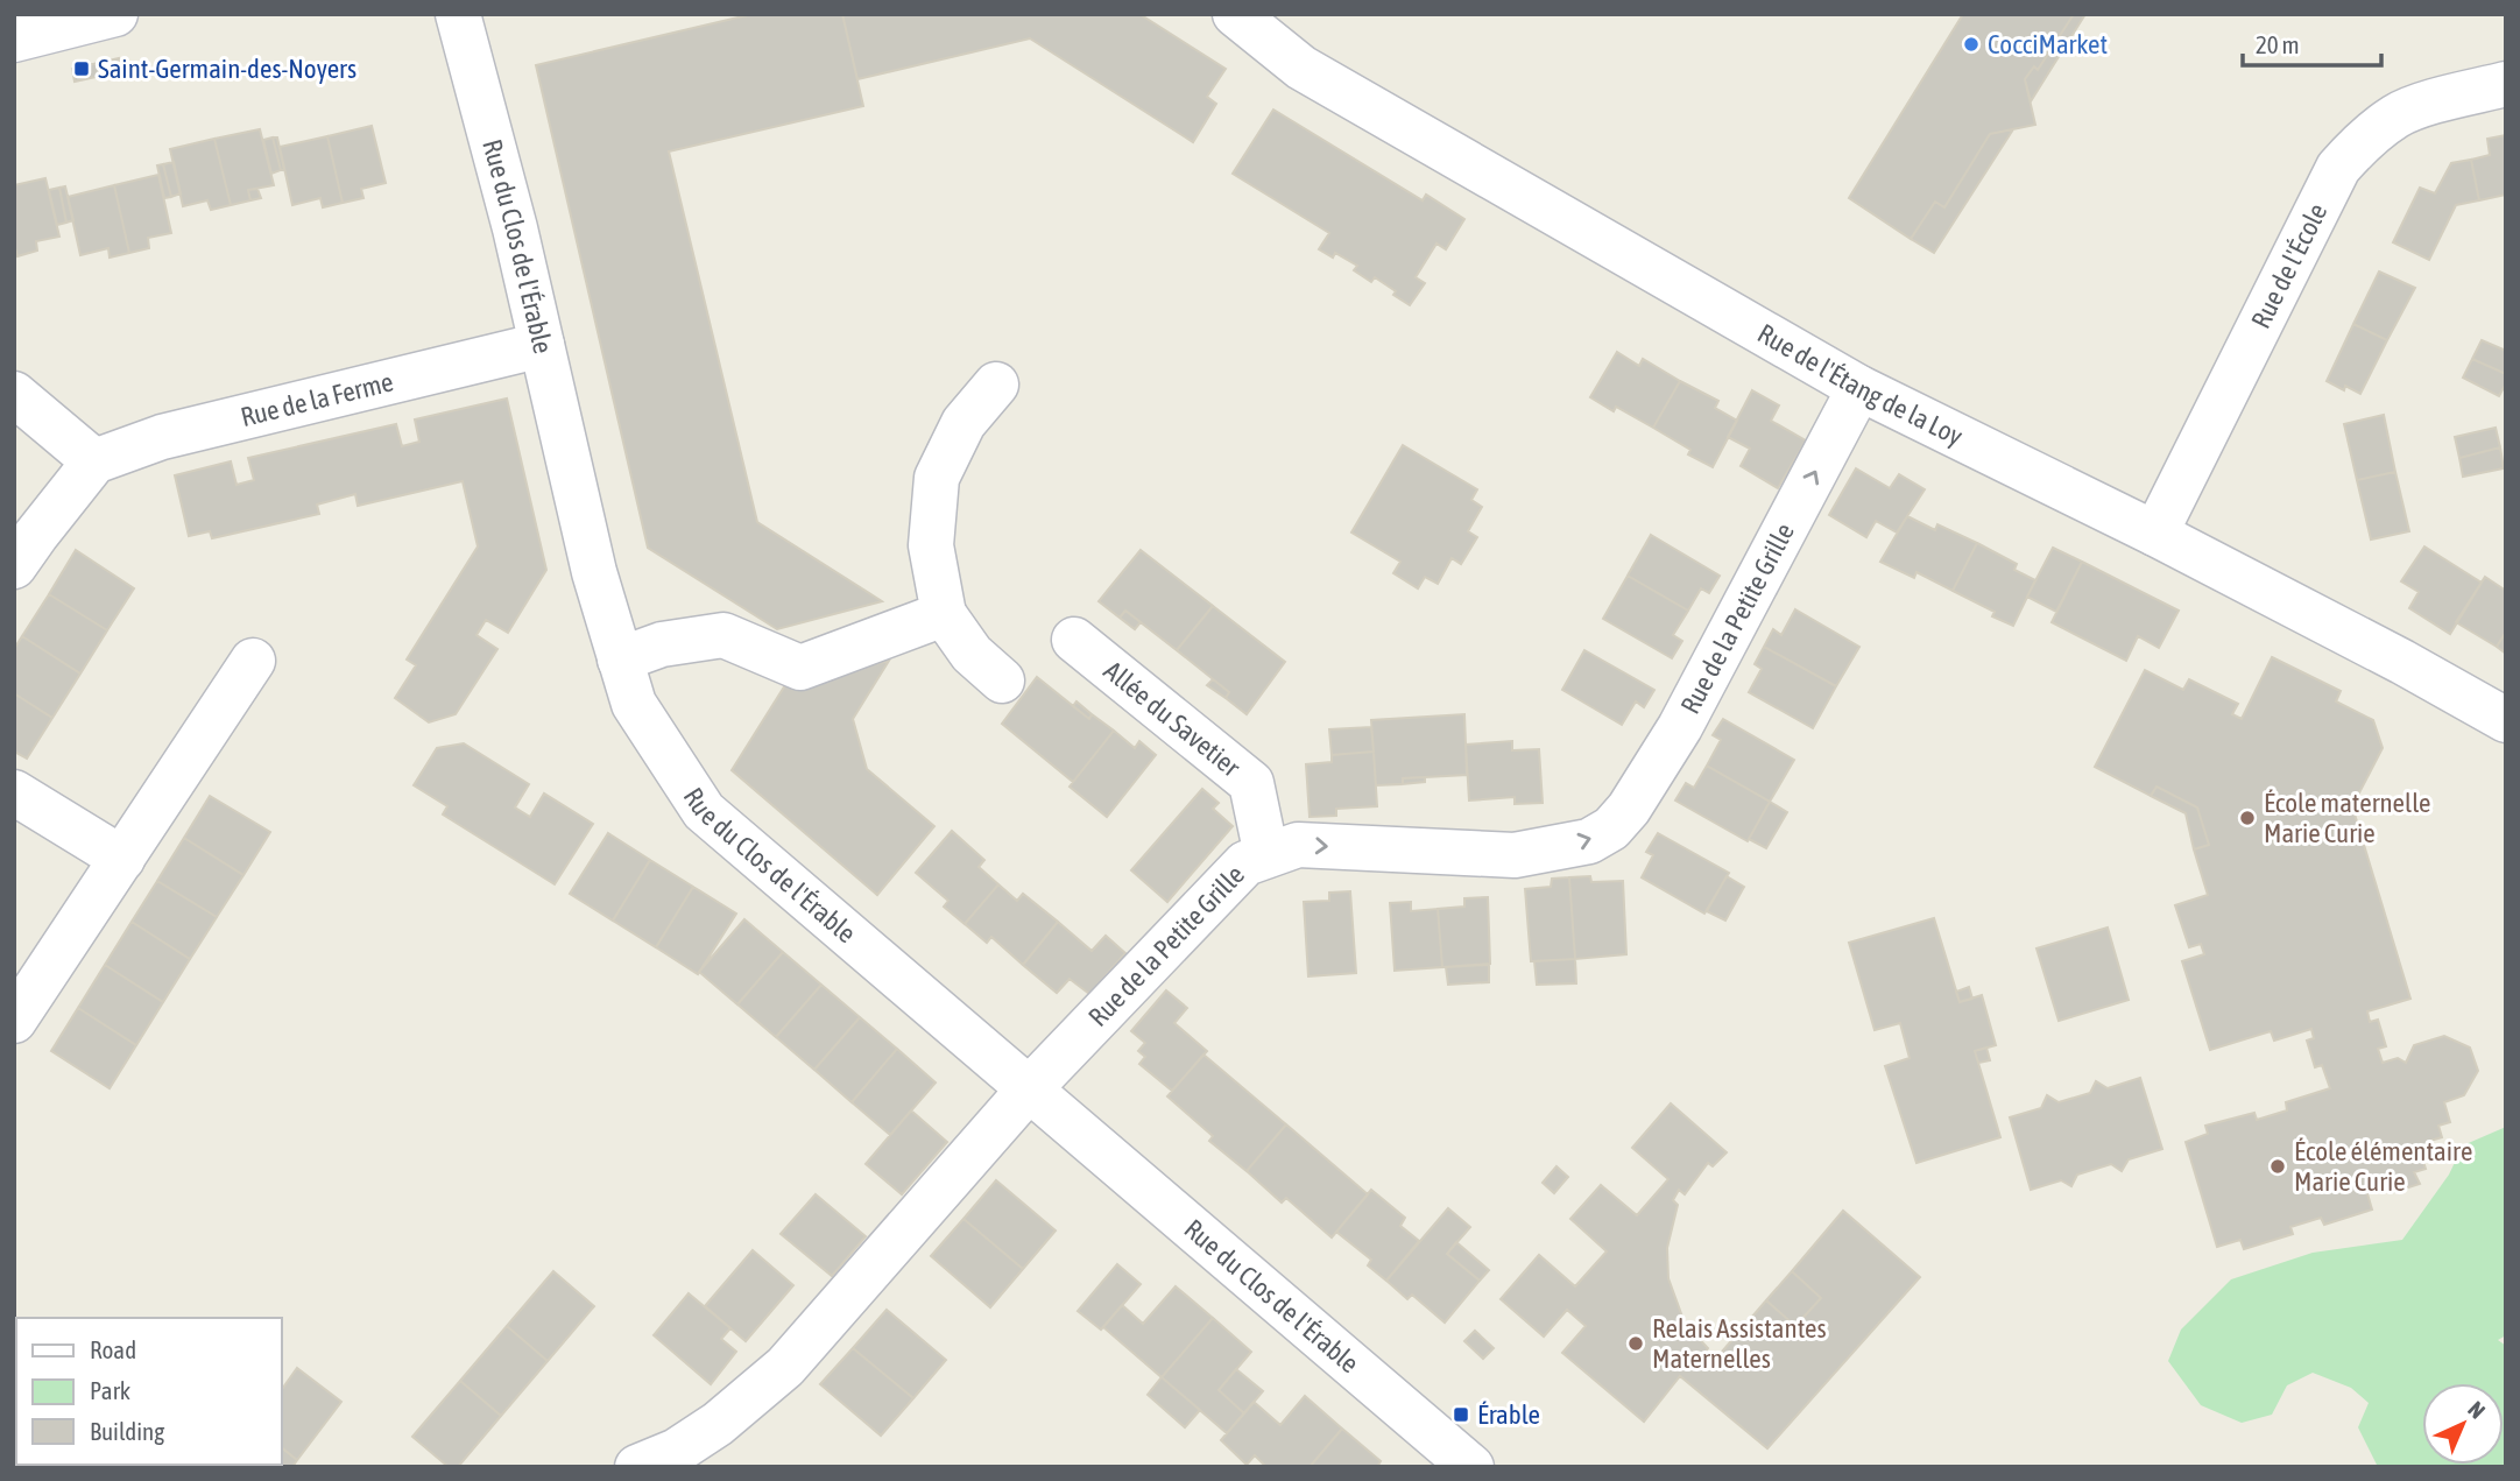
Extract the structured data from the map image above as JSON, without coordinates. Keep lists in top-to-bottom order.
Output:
{
  "streets": {
    "street": [
      "Rue du Clos de l'Érable",
      "Rue de l'École",
      "Rue de l'Étang de la Loy",
      "Rue de la Ferme",
      "Rue de la Petite Grille",
      "Allée du Savetier"
    ]
  },
  "crossings": [
    ["Rue du Clos de l'Érable", "Rue de la Ferme"],
    ["Rue du Clos de l'Érable", "Rue de la Petite Grille"],
    ["Rue de l'École", "Rue de l'Étang de la Loy"],
    ["Rue de l'Étang de la Loy", "Rue de la Petite Grille"],
    ["Rue de la Petite Grille", "Allée du Savetier"]
  ],
  "one_way": ["Rue de la Petite Grille"],
  "places": {
    "other": [
      "CocciMarket",
      "École maternelle Marie Curie",
      "École élémentaire Marie Curie",
      "Relais Assistantes Maternelles"
    ],
    "transit": ["Saint-Germain-des-Noyers", "Érable"]
  },
  "legend": ["Road", "Park", "Building"],
  "scale_bar": "20 m",
  "north": "top right"
}
